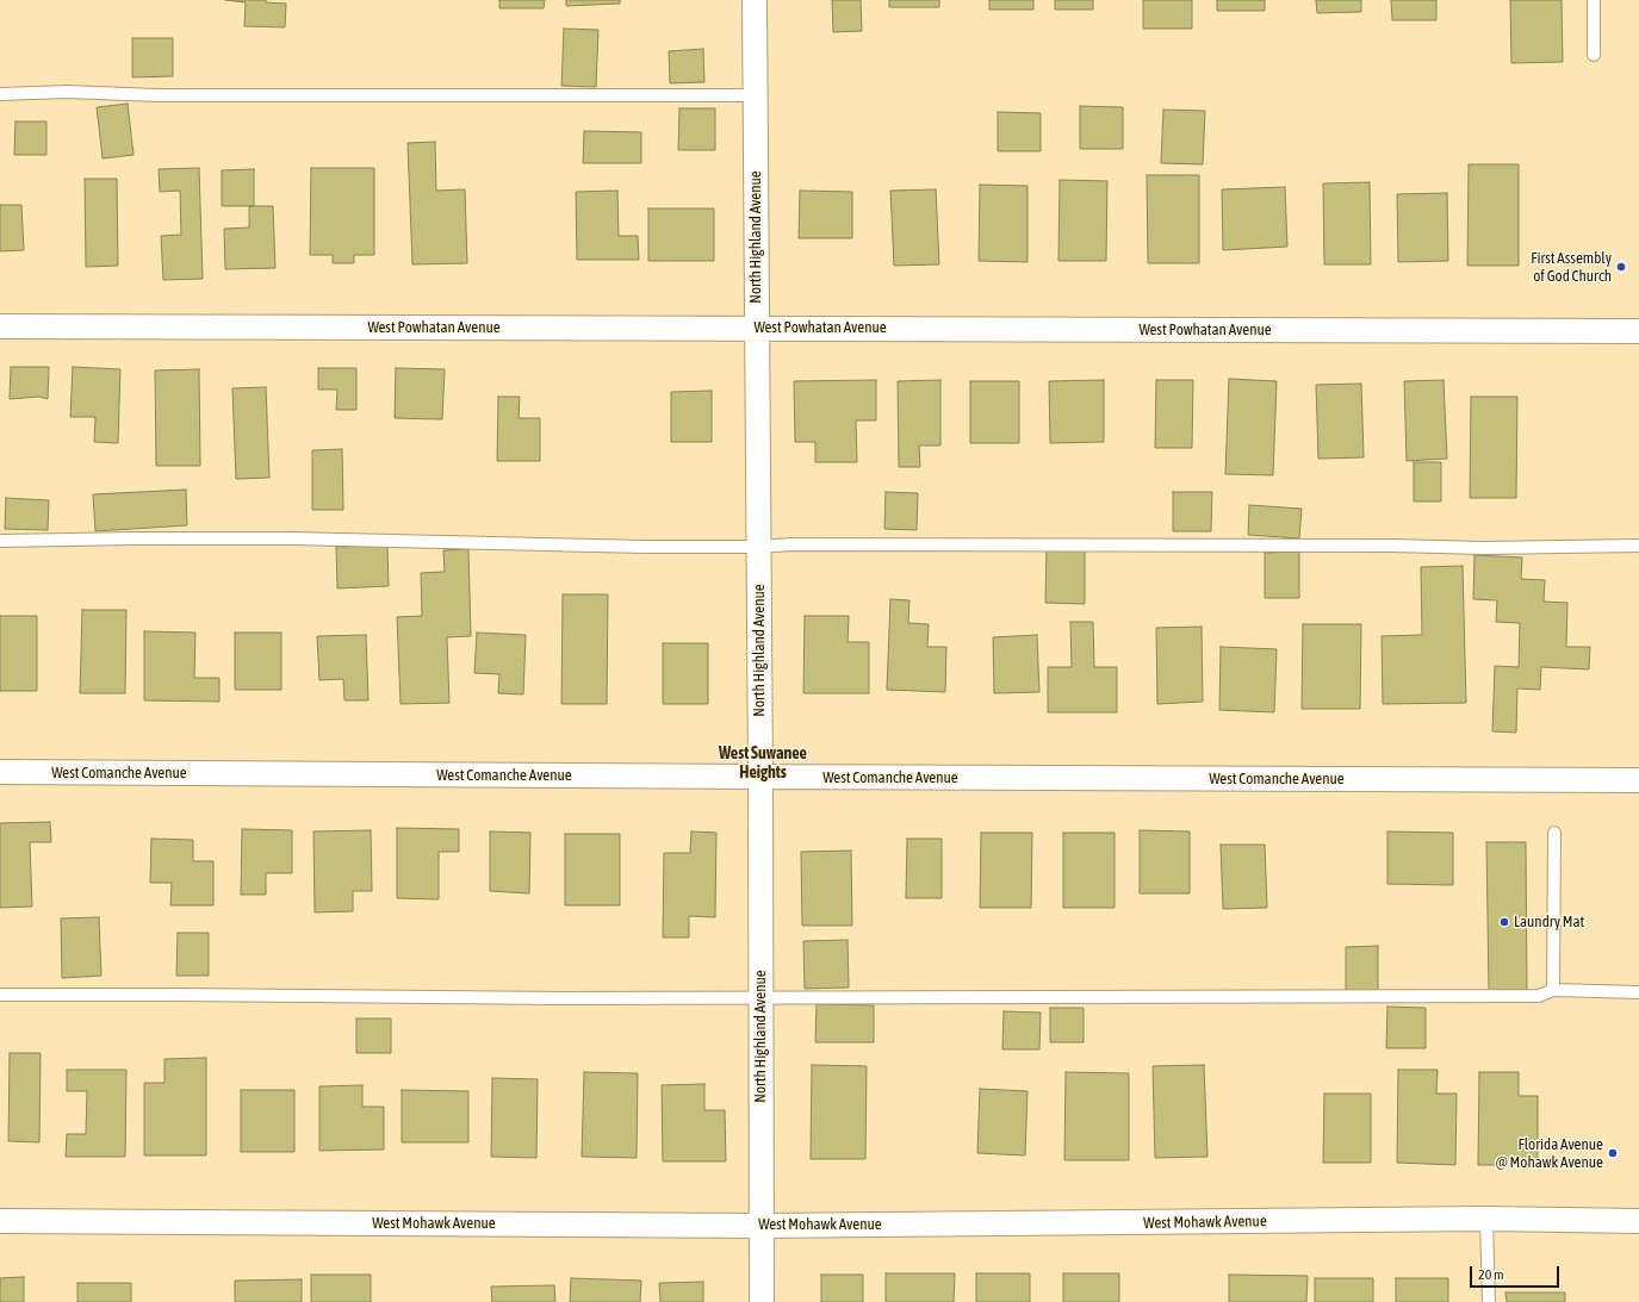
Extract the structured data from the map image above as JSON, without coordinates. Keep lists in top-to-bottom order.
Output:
{
  "streets": {
    "street": [
      "North Highland Avenue",
      "West Powhatan Avenue",
      "West Comanche Avenue",
      "West Mohawk Avenue"
    ]
  },
  "crossings": [
    ["North Highland Avenue", "West Powhatan Avenue"],
    ["North Highland Avenue", "West Comanche Avenue"],
    ["North Highland Avenue", "West Mohawk Avenue"]
  ],
  "districts": ["West Suwanee Heights"],
  "places": ["First Assembly of God Church", "Laundry Mat", "Florida Avenue @ Mohawk Avenue"],
  "scale_bar": "20 m"
}
